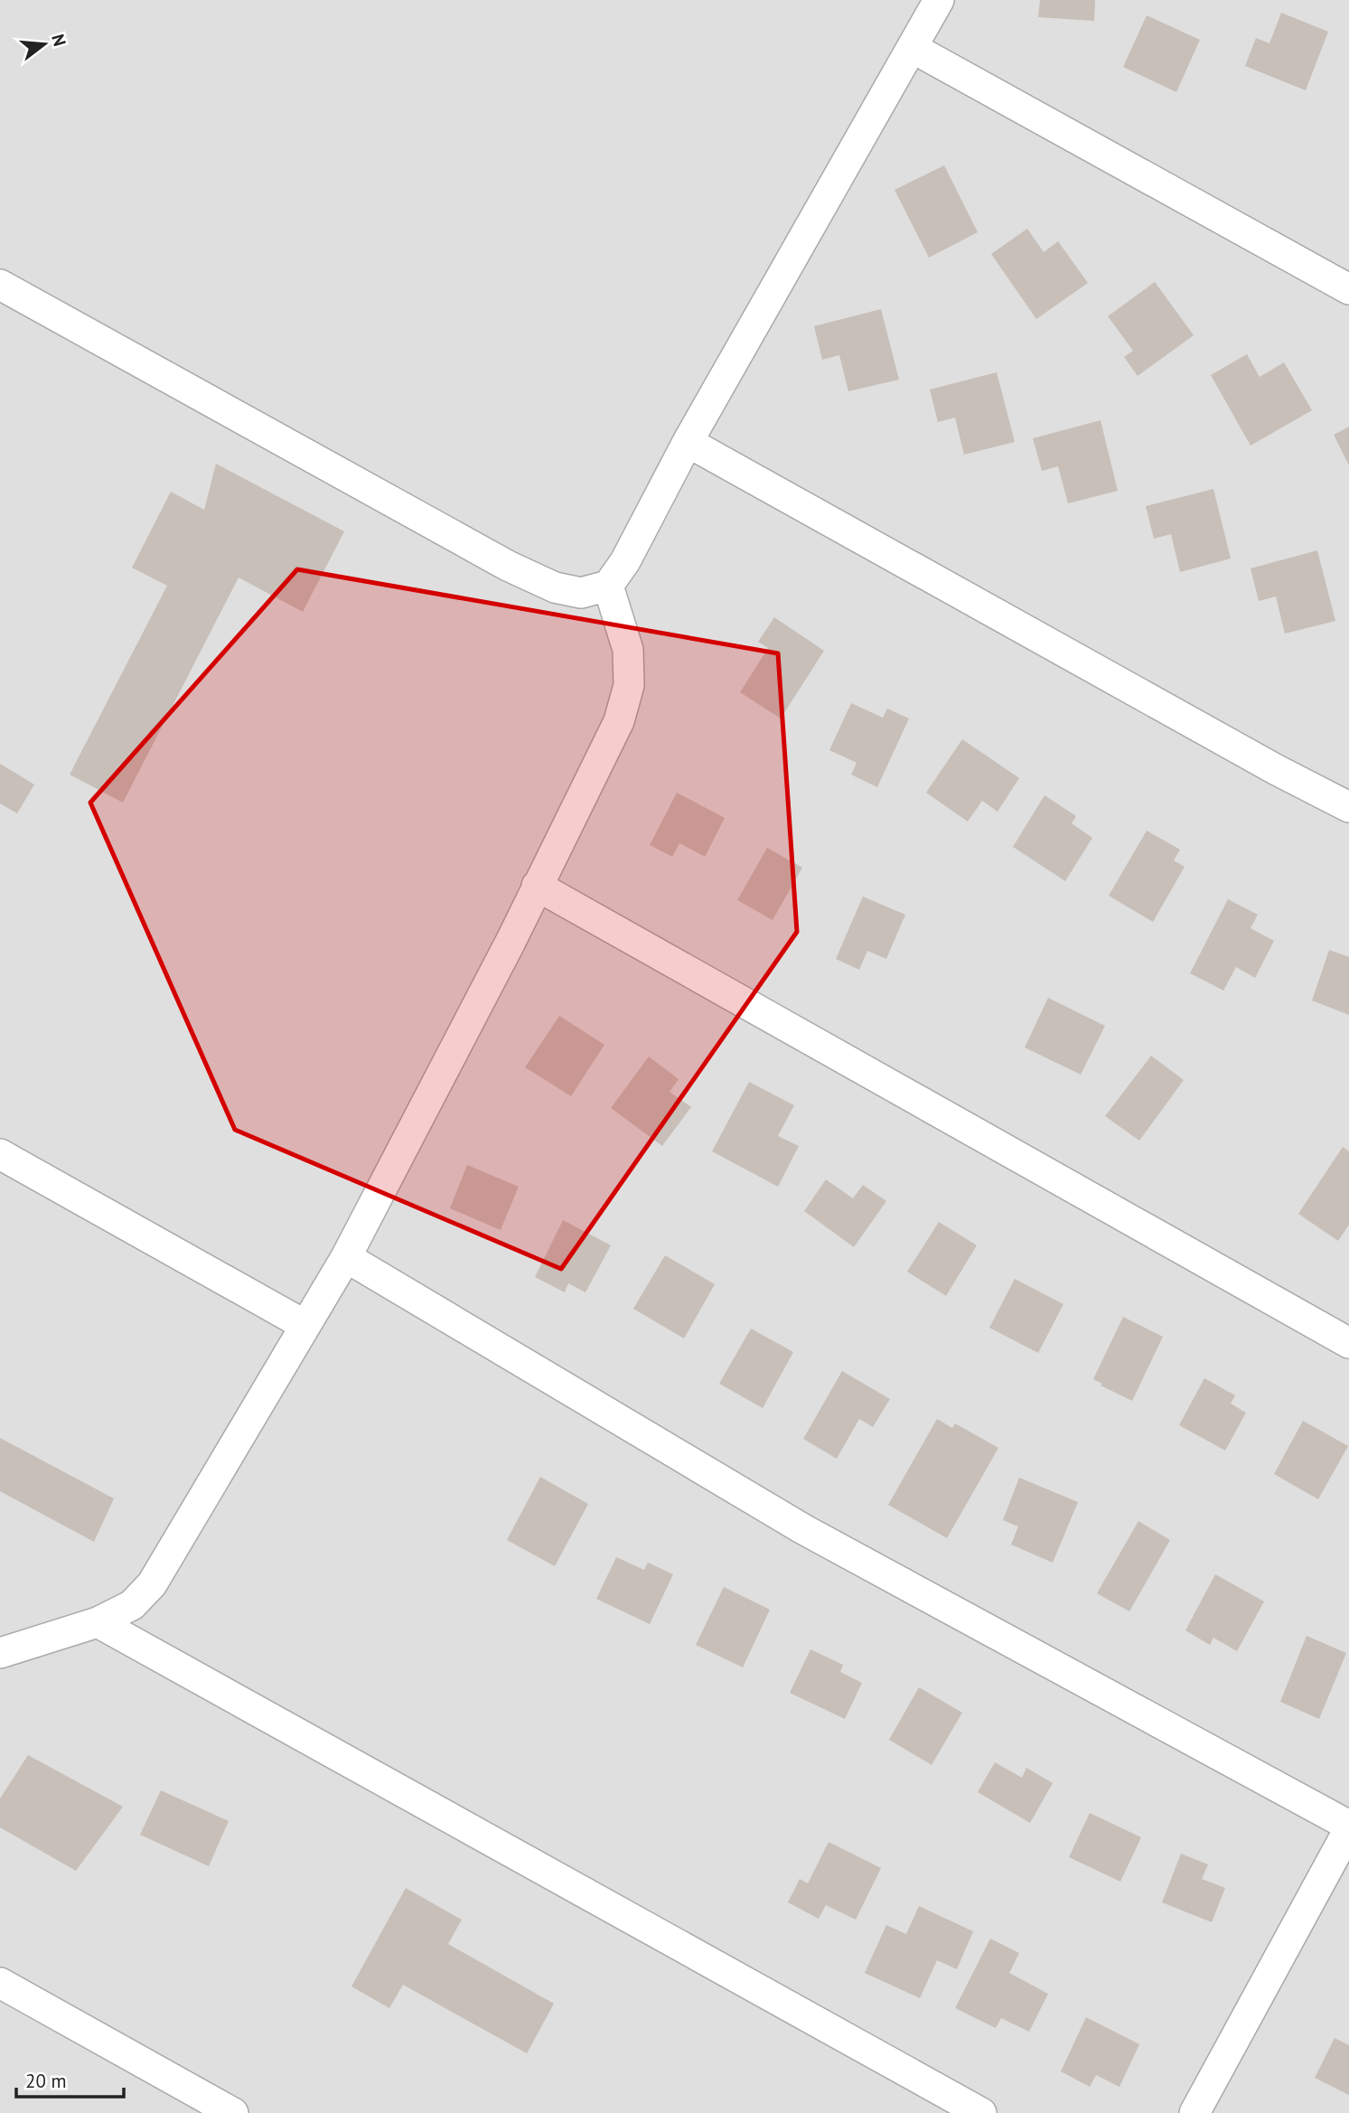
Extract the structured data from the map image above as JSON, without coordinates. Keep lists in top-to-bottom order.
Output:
{
  "scale_bar": "20 m",
  "north": "right"
}
